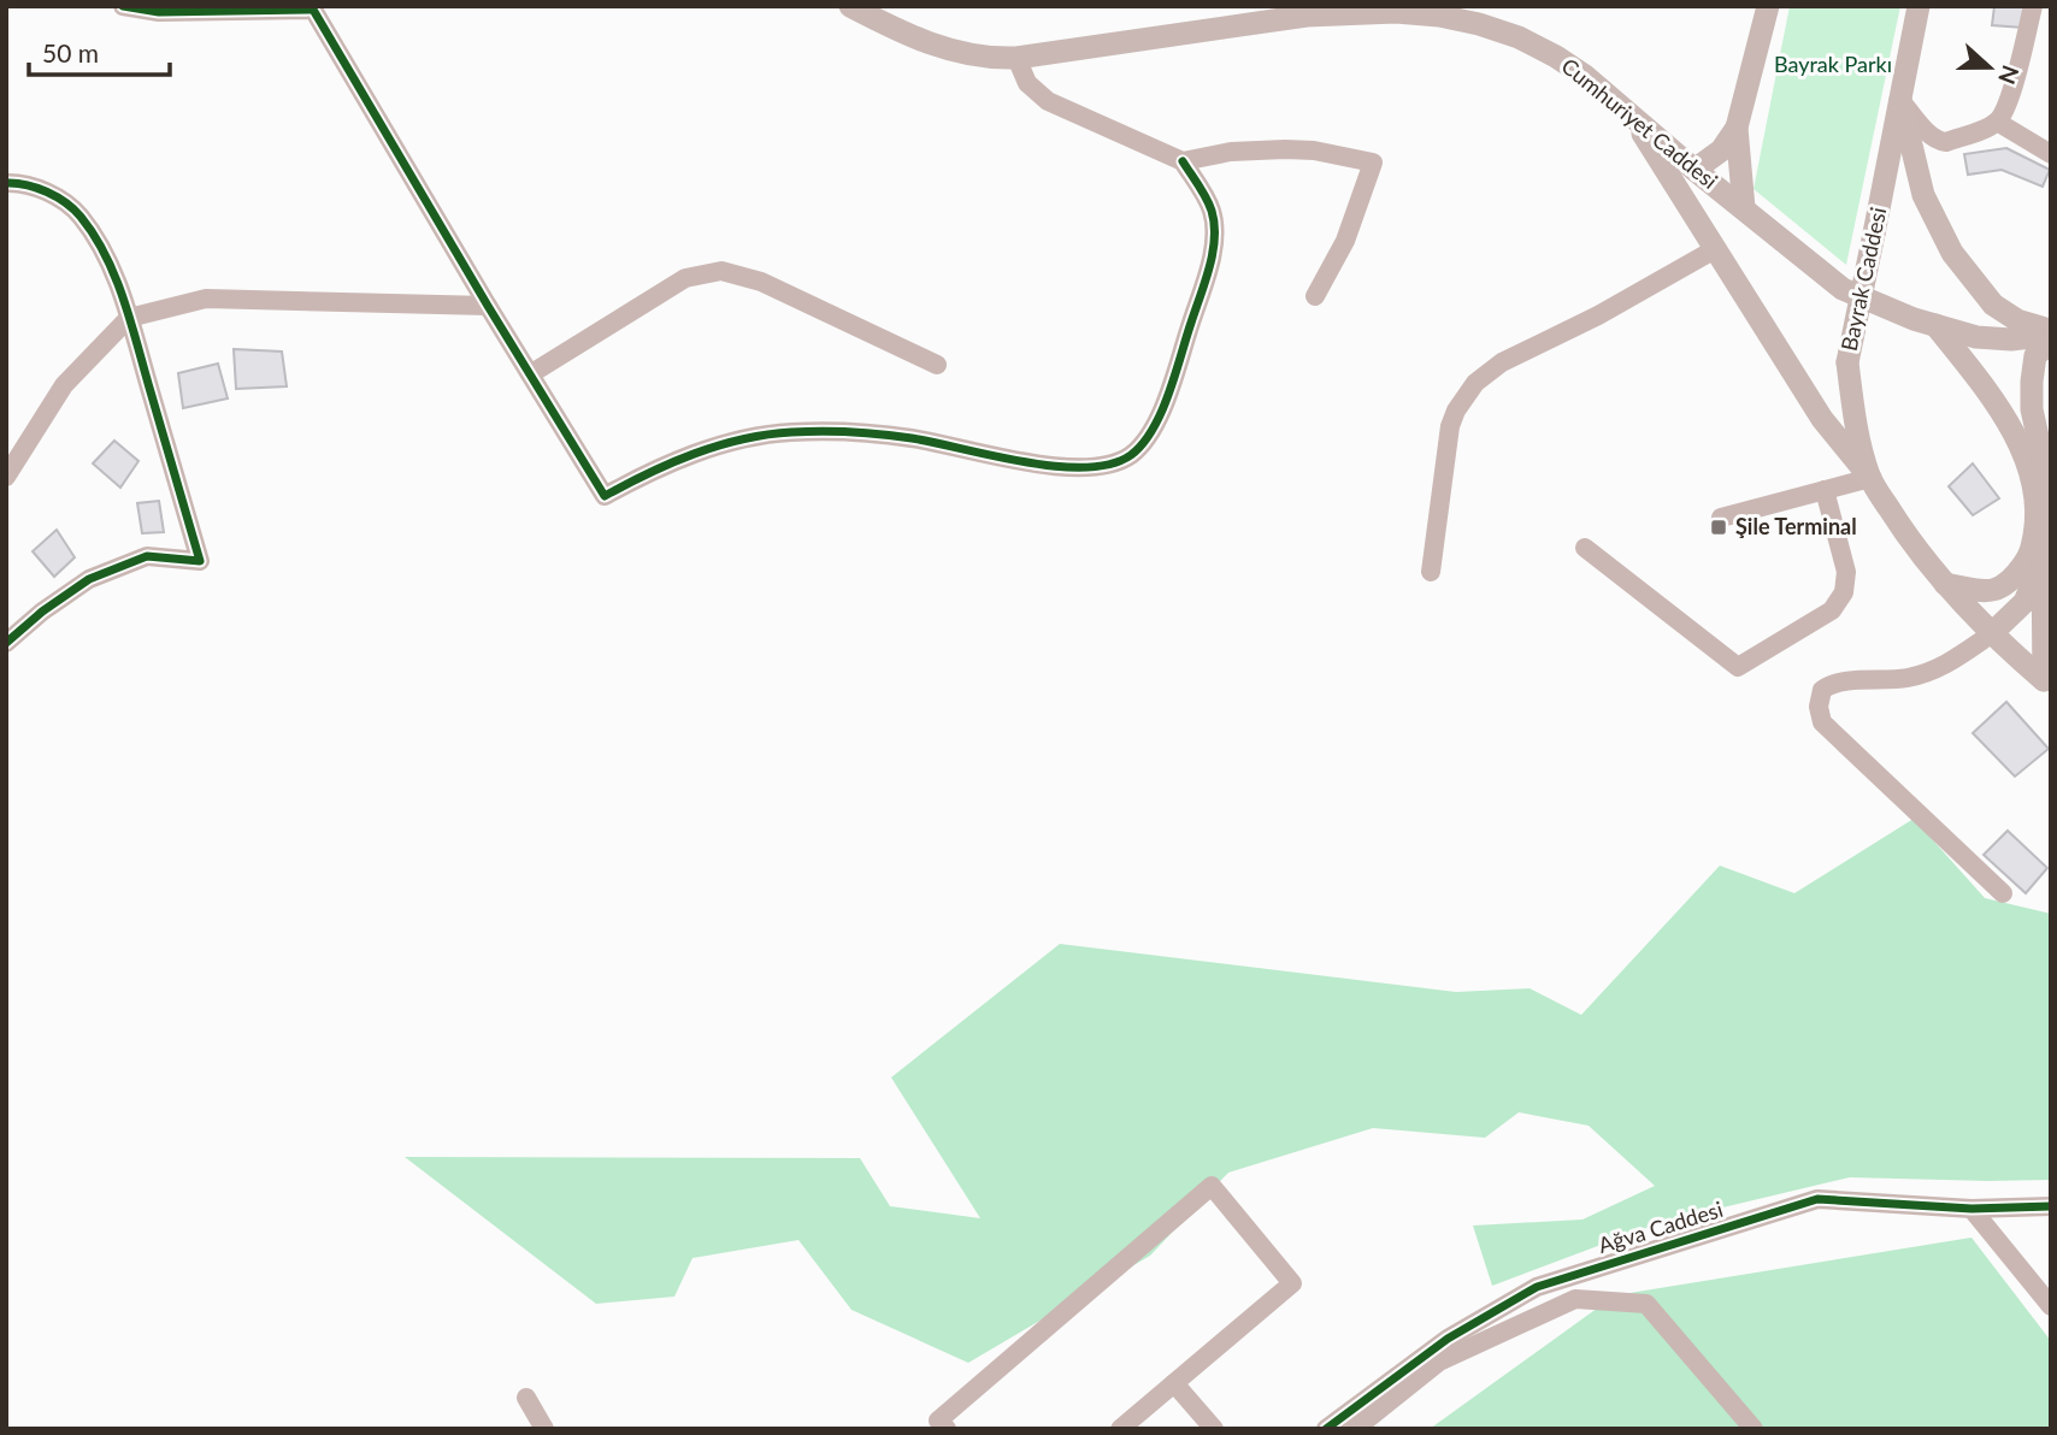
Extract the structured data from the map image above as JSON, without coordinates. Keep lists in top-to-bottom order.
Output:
{
  "streets": {
    "main road": ["Cumhuriyet Caddesi", "Bayrak Caddesi"],
    "street": ["Ağva Caddesi"]
  },
  "parks": ["Bayrak Parkı"],
  "places": {
    "transit": ["Şile Terminal"]
  },
  "scale_bar": "50 m",
  "north": "right"
}
